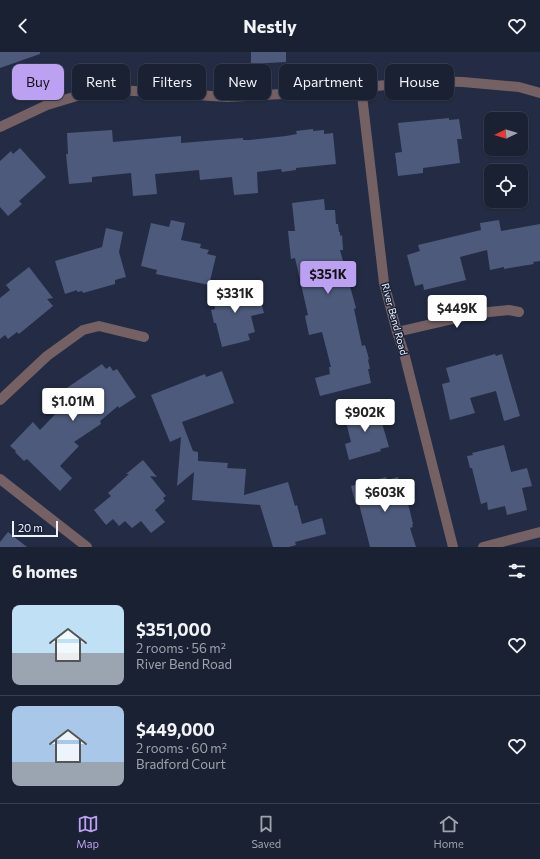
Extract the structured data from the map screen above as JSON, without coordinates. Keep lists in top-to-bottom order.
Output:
{
  "streets": {
    "street": ["River Bend Road"]
  },
  "scale_bar": "20 m",
  "north": "left",
  "page": {
    "header": "Nestly",
    "chip": [
      "Buy",
      "Rent",
      "Filters",
      "New",
      "Apartment",
      "House"
    ],
    "price": [
      "$351K",
      "$331K",
      "$449K",
      "$1.01M",
      "$902K",
      "$603K"
    ],
    "scale": "20 m",
    "heading": "6 homes",
    "list": [
      {
        "name": "$351,000",
        "note": "2 rooms · 56 m² · River Bend Road"
      },
      {
        "name": "$449,000",
        "note": "2 rooms · 60 m² · Bradford Court"
      }
    ],
    "tabs": ["Map", "Saved", "Home"]
  }
}
